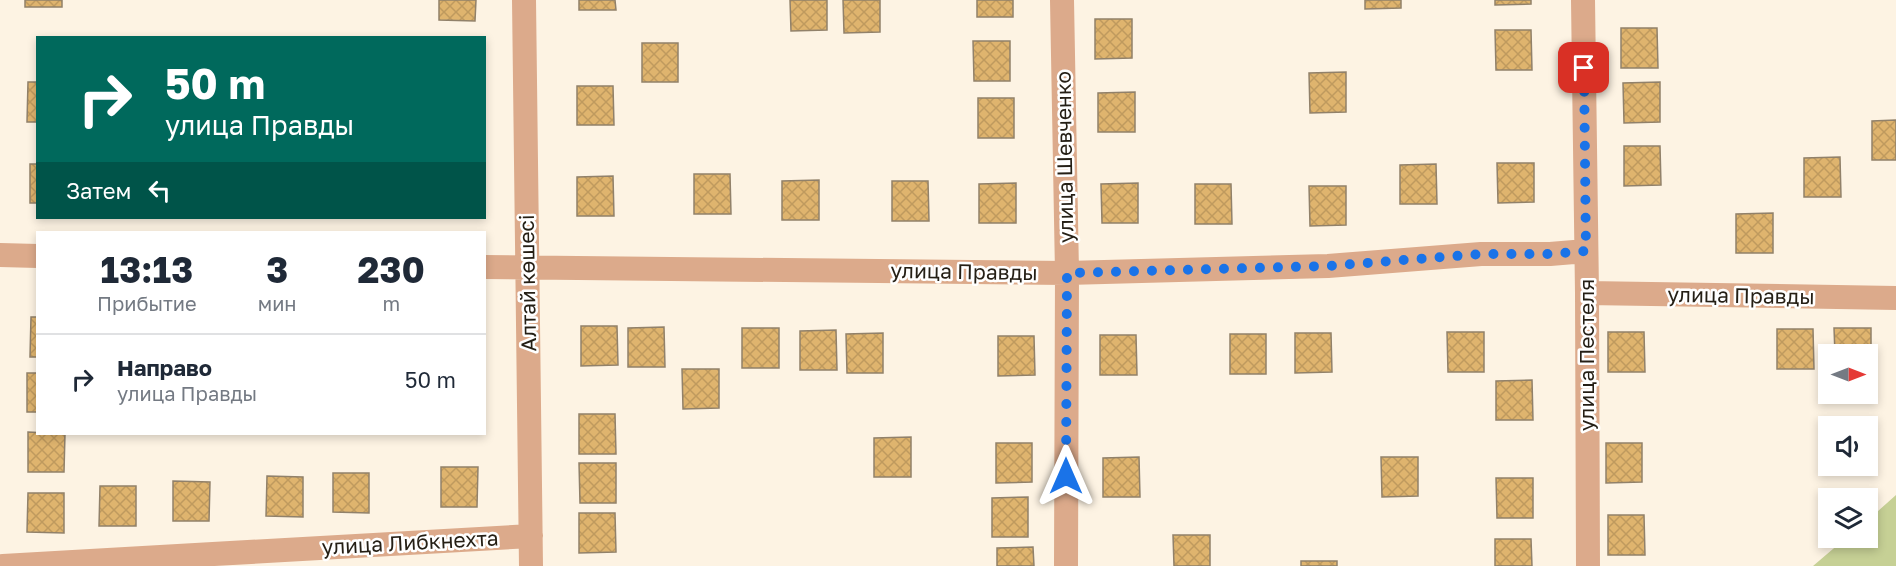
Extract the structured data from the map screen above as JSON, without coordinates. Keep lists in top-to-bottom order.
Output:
{
  "streets": {
    "street": [
      "улица Шевченко",
      "улица Правды",
      "Алтай көшесі",
      "улица Пестеля",
      "улица Либкнехта"
    ]
  },
  "crossings": [
    ["улица Шевченко", "улица Правды"],
    ["улица Правды", "Алтай көшесі"],
    ["улица Правды", "улица Пестеля"],
    ["Алтай көшесі", "улица Либкнехта"]
  ],
  "north": "right",
  "page": {
    "turn": ["50 m", "улица Правды"],
    "then": "Затем",
    "eta": [
      "13:13",
      "Прибытие",
      "3",
      "мин",
      "230",
      "m"
    ],
    "list": [
      {
        "name": "Направо",
        "note": "улица Правды",
        "value": "50 m"
      }
    ]
  }
}
